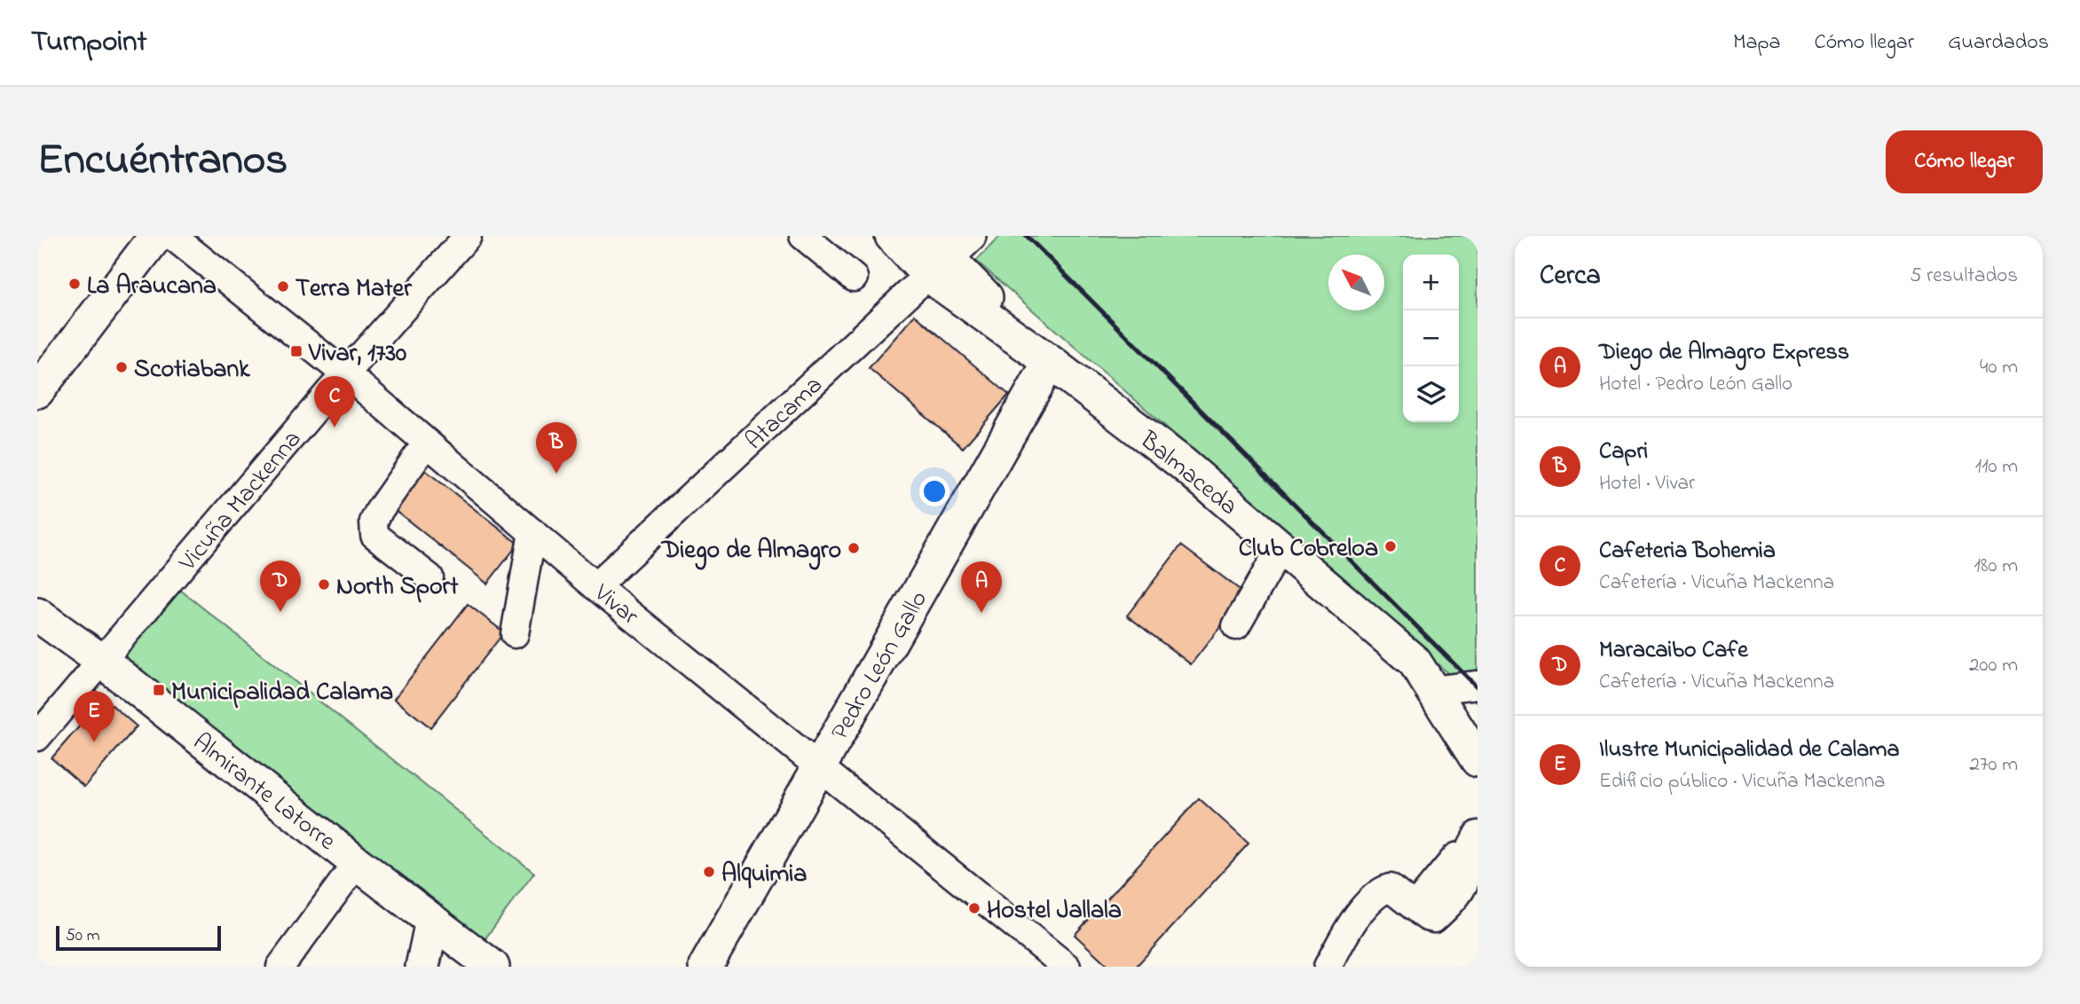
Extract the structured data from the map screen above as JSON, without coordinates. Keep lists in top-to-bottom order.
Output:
{
  "streets": {
    "main road": ["Balmaceda", "Pedro León Gallo", "Almirante Latorre"],
    "street": ["Atacama", "Vicuña Mackenna", "Vivar"]
  },
  "crossings": [
    ["Atacama", "Balmaceda"],
    ["Atacama", "Vivar"],
    ["Balmaceda", "Pedro León Gallo"],
    ["Vicuña Mackenna", "Vivar"],
    ["Vicuña Mackenna", "Almirante Latorre"],
    ["Vivar", "Pedro León Gallo"]
  ],
  "places": {
    "other": [
      "La Araucana",
      "Terra Mater",
      "Scotiabank",
      "Club Cobreloa",
      "Diego de Almagro",
      "North Sport",
      "Alquimia",
      "Hostel Jallala"
    ],
    "transit": ["Vivar, 1730", "Municipalidad Calama"]
  },
  "scale_bar": "50 m",
  "north": "top left",
  "page": {
    "header": "Turnpoint",
    "nav": ["Mapa", "Cómo llegar", "Guardados"],
    "title": "Encuéntranos",
    "buttons": "Cómo llegar",
    "heading": ["Cerca", "5 resultados"],
    "map_buttons": ["+", "−"],
    "list": [
      {
        "mark": "A",
        "name": "Diego de Almagro Express",
        "note": "Hotel · Pedro León Gallo",
        "value": "40 m"
      },
      {
        "mark": "B",
        "name": "Capri",
        "note": "Hotel · Vivar",
        "value": "110 m"
      },
      {
        "mark": "C",
        "name": "Cafeteria Bohemia",
        "note": "Cafetería · Vicuña Mackenna",
        "value": "180 m"
      },
      {
        "mark": "D",
        "name": "Maracaibo Cafe",
        "note": "Cafetería · Vicuña Mackenna",
        "value": "200 m"
      },
      {
        "mark": "E",
        "name": "Ilustre Municipalidad de Calama",
        "note": "Edificio público · Vicuña Mackenna",
        "value": "270 m"
      }
    ],
    "pins": [
      "C",
      "B",
      "D",
      "A",
      "E"
    ],
    "scale": "50 m"
  }
}
